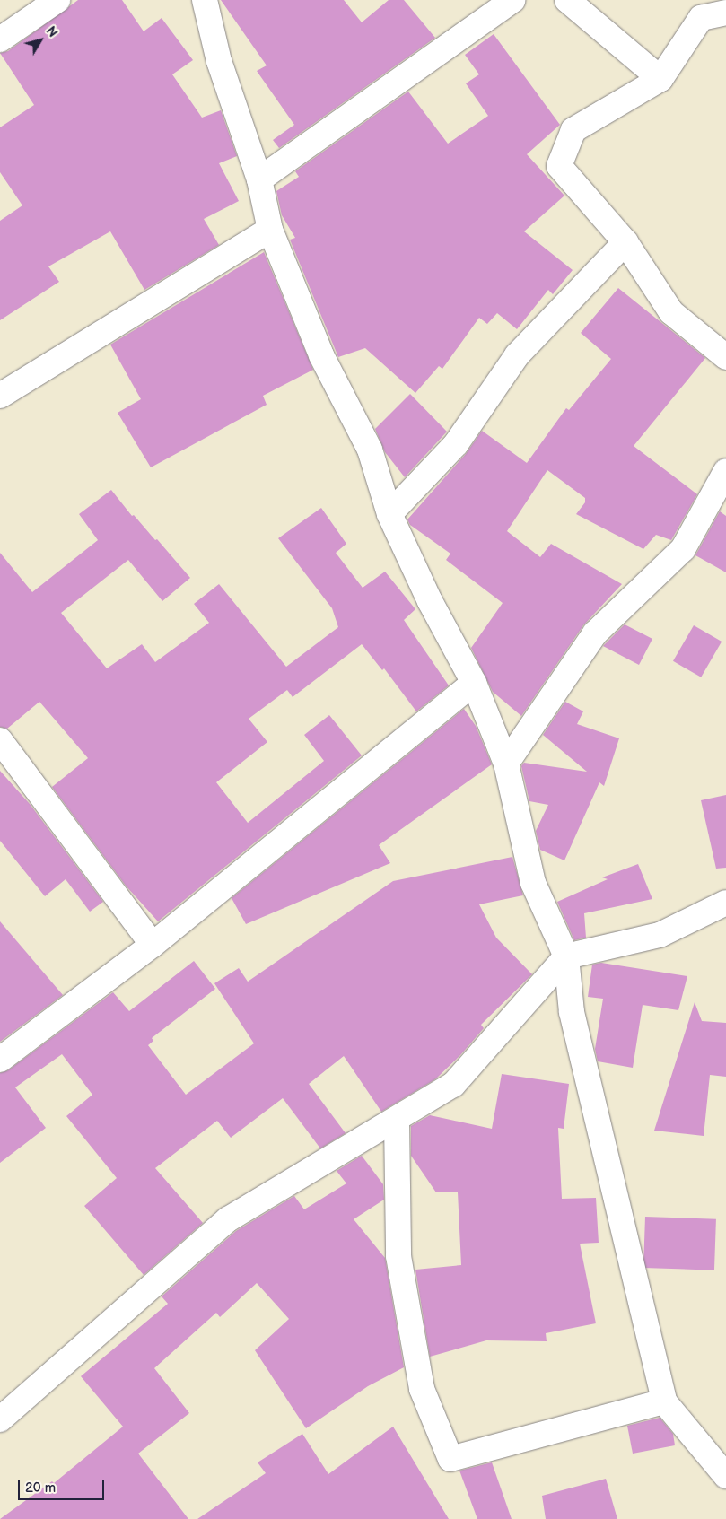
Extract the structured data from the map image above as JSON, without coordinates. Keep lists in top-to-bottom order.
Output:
{
  "scale_bar": "20 m",
  "north": "top right"
}
